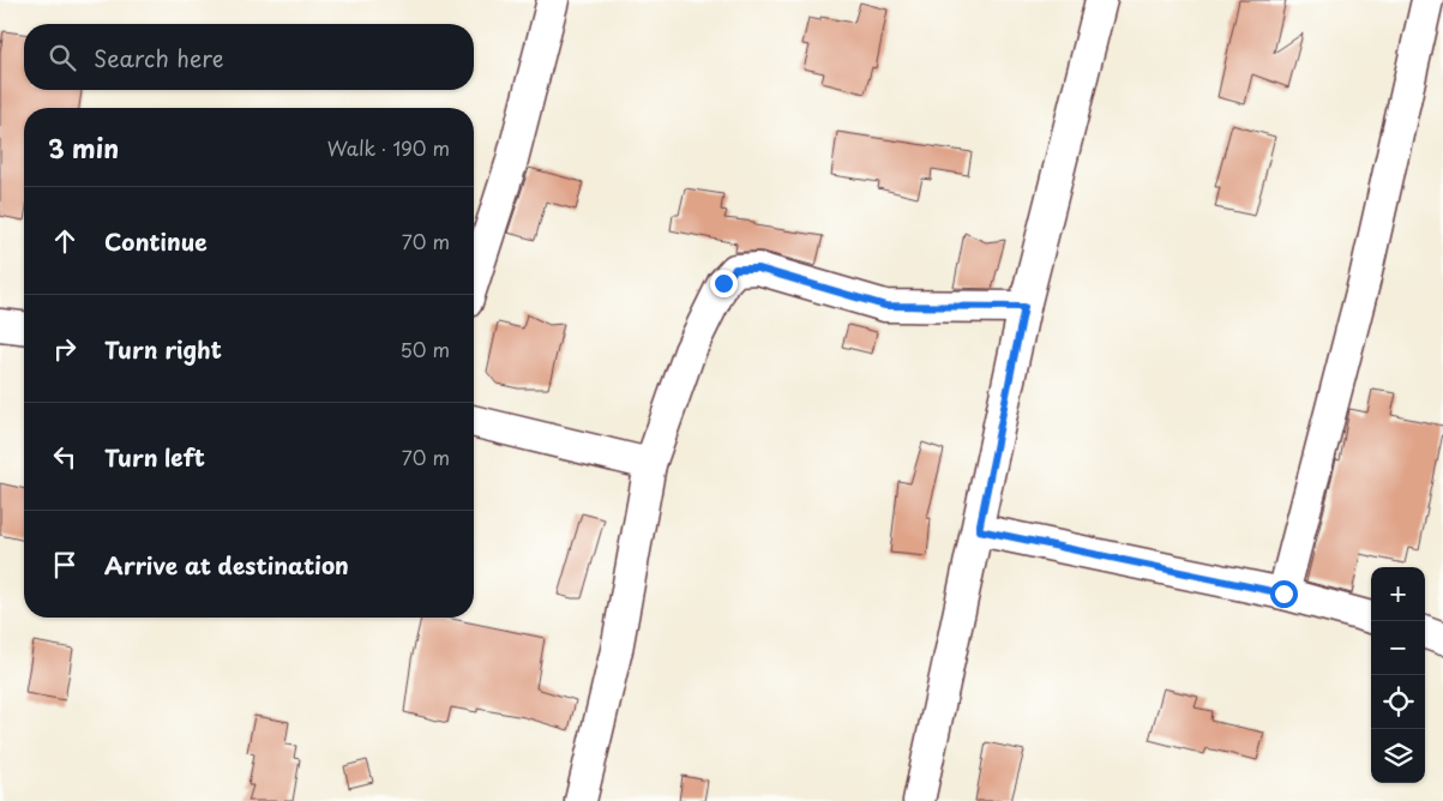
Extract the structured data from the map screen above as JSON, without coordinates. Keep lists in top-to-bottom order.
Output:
{
  "page": {
    "search": "Search here",
    "heading": ["3 min", "Walk · 190 m"],
    "list": [
      ["Continue", "70 m"],
      ["Turn right", "50 m"],
      ["Turn left", "70 m"],
      "Arrive at destination"
    ],
    "map_buttons": ["+", "−"]
  }
}
